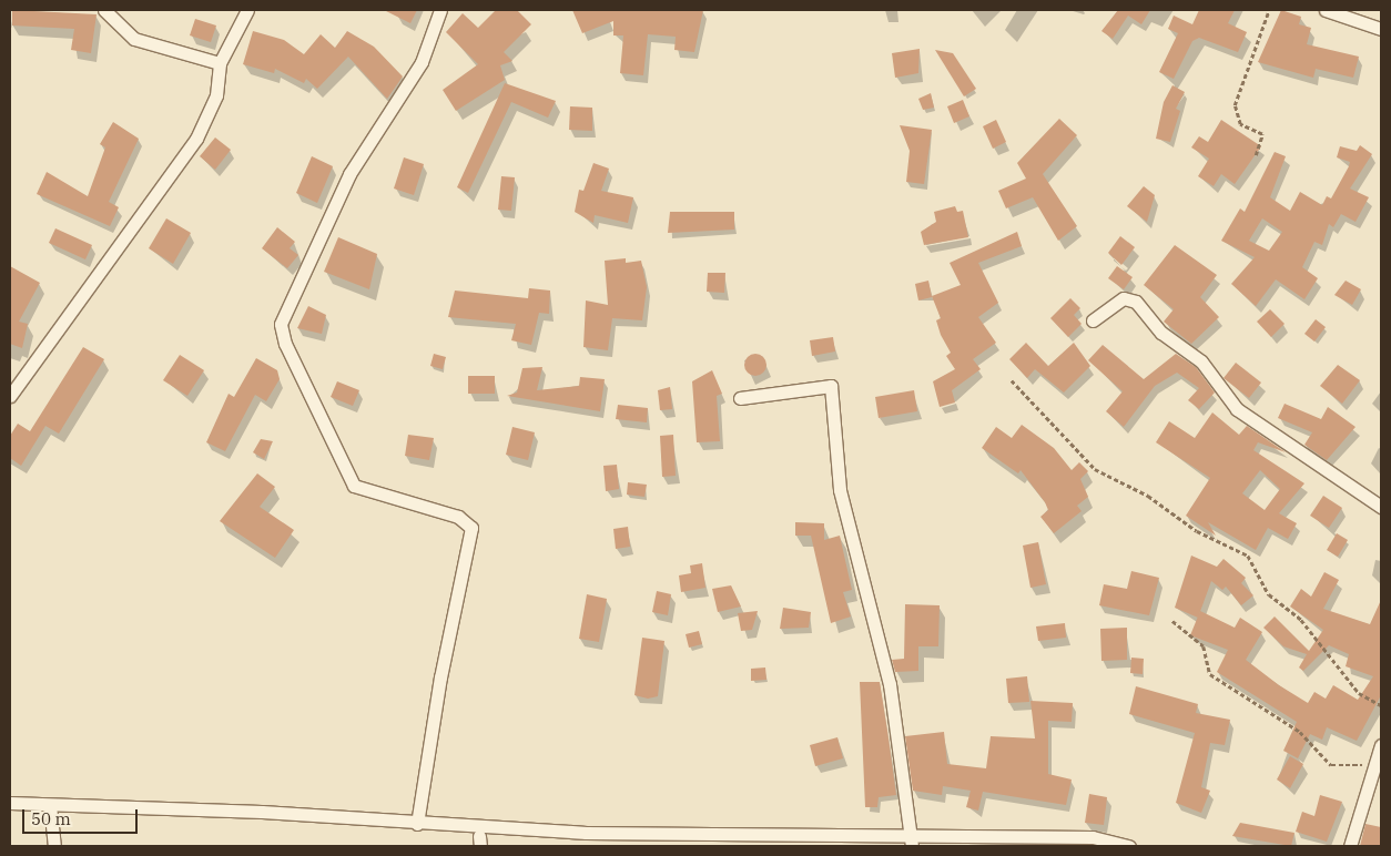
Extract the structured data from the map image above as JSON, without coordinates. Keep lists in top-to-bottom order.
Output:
{
  "scale_bar": "50 m"
}
